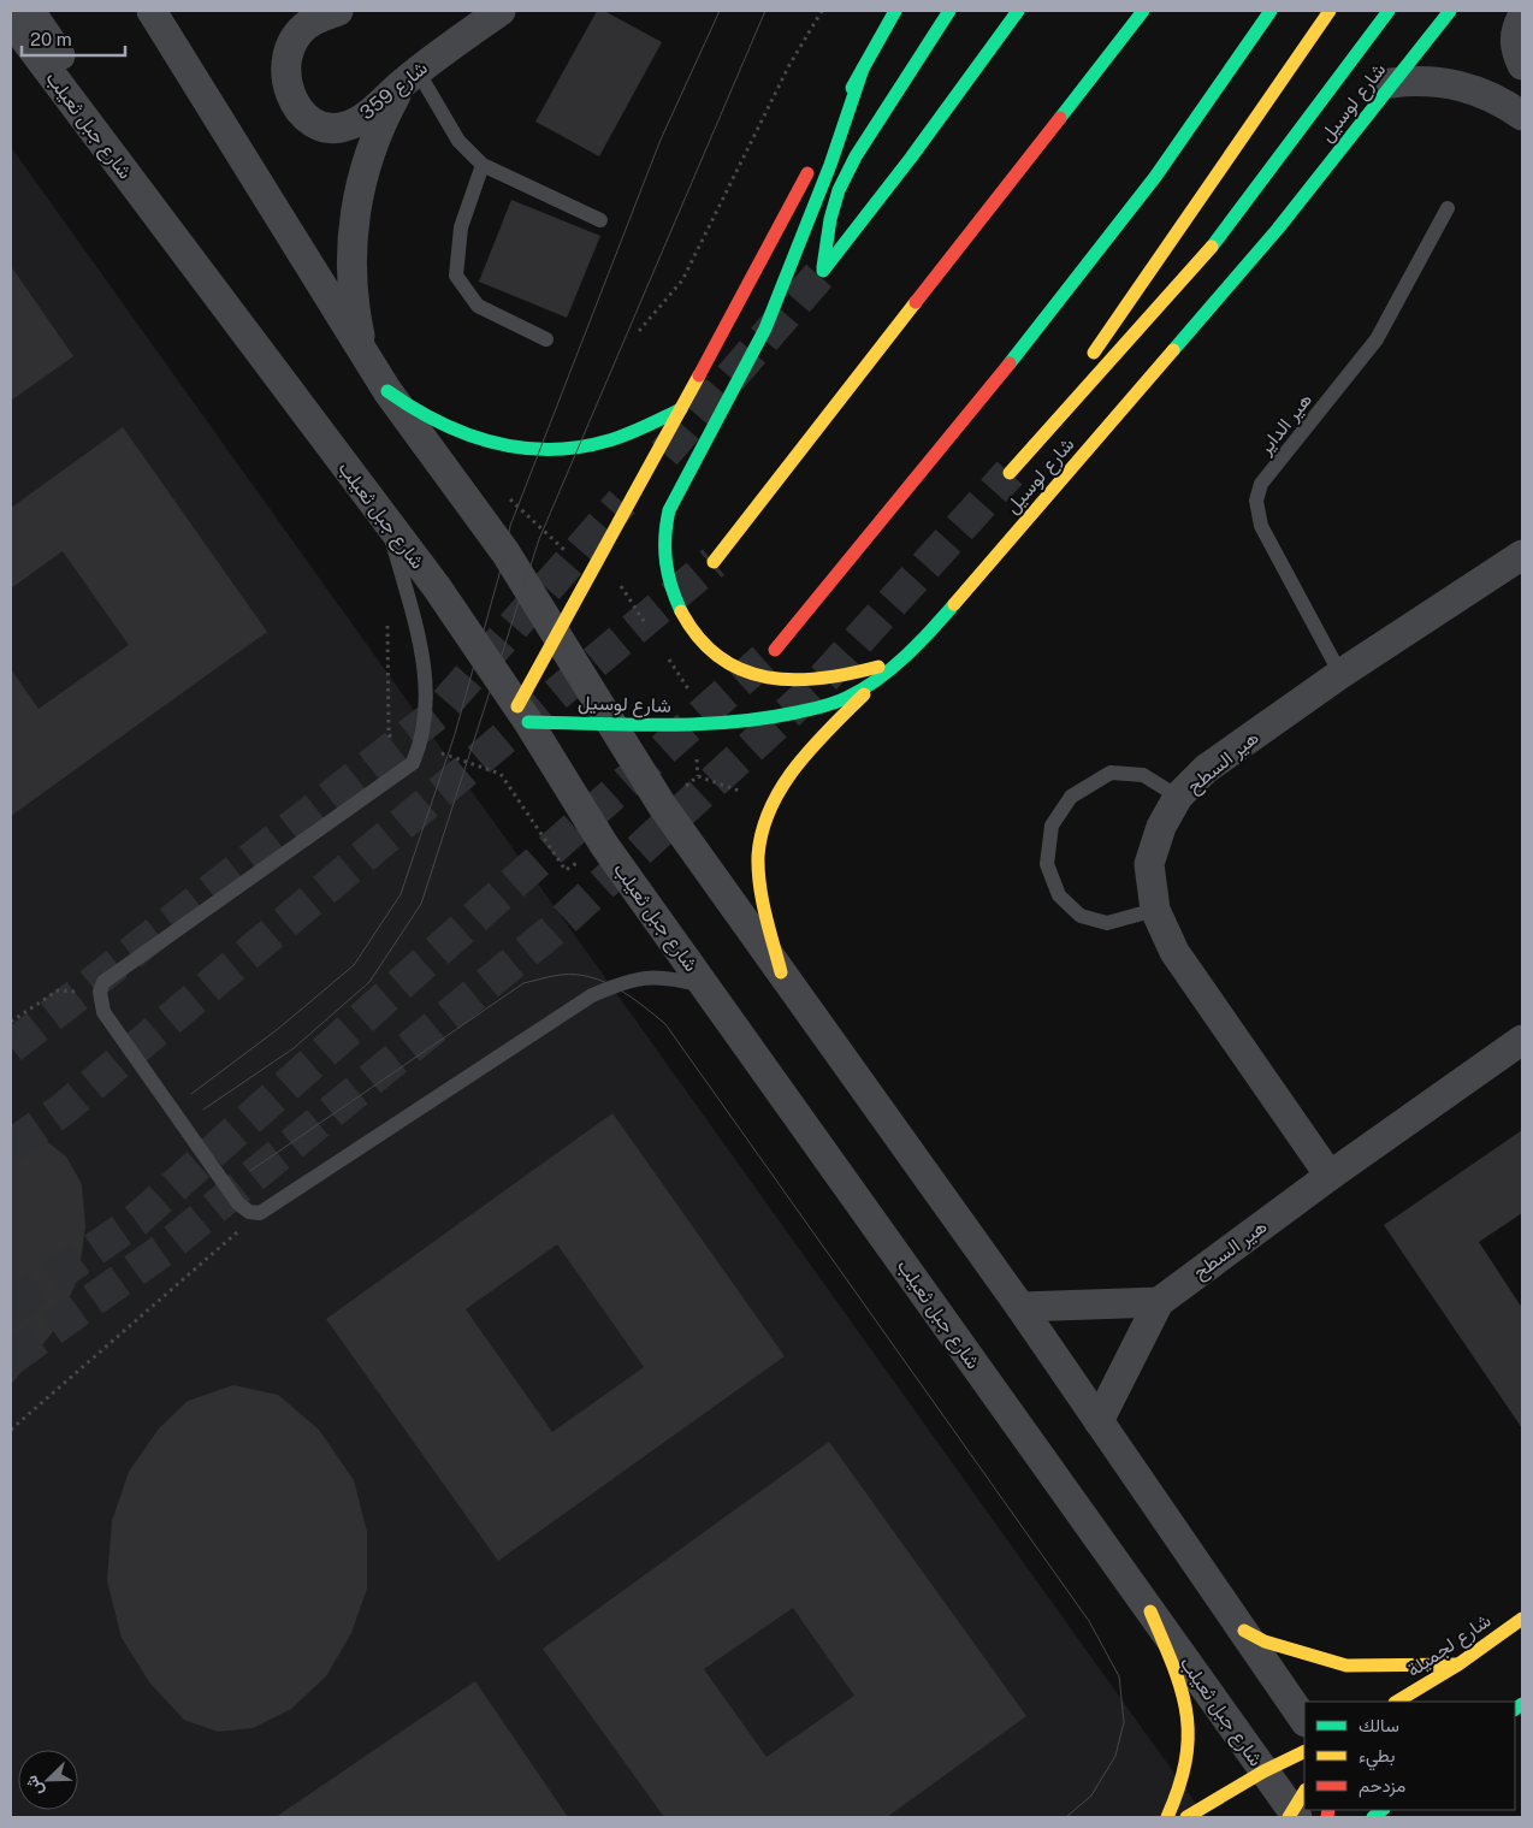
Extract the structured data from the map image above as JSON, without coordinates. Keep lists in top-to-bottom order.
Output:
{
  "streets": {
    "main road": ["شارع لوسيل", "شارع لجميلة"],
    "street": ["شارع 359", "شارع جبل ثعيلب", "هير السطح"],
    "lane": ["هير الداير"]
  },
  "crossings": [
    ["شارع لوسيل", "شارع جبل ثعيلب"],
    ["هير الداير", "هير السطح"]
  ],
  "legend": ["سالك", "بطيء", "مزدحم"],
  "scale_bar": "20 m",
  "north": "bottom left"
}
